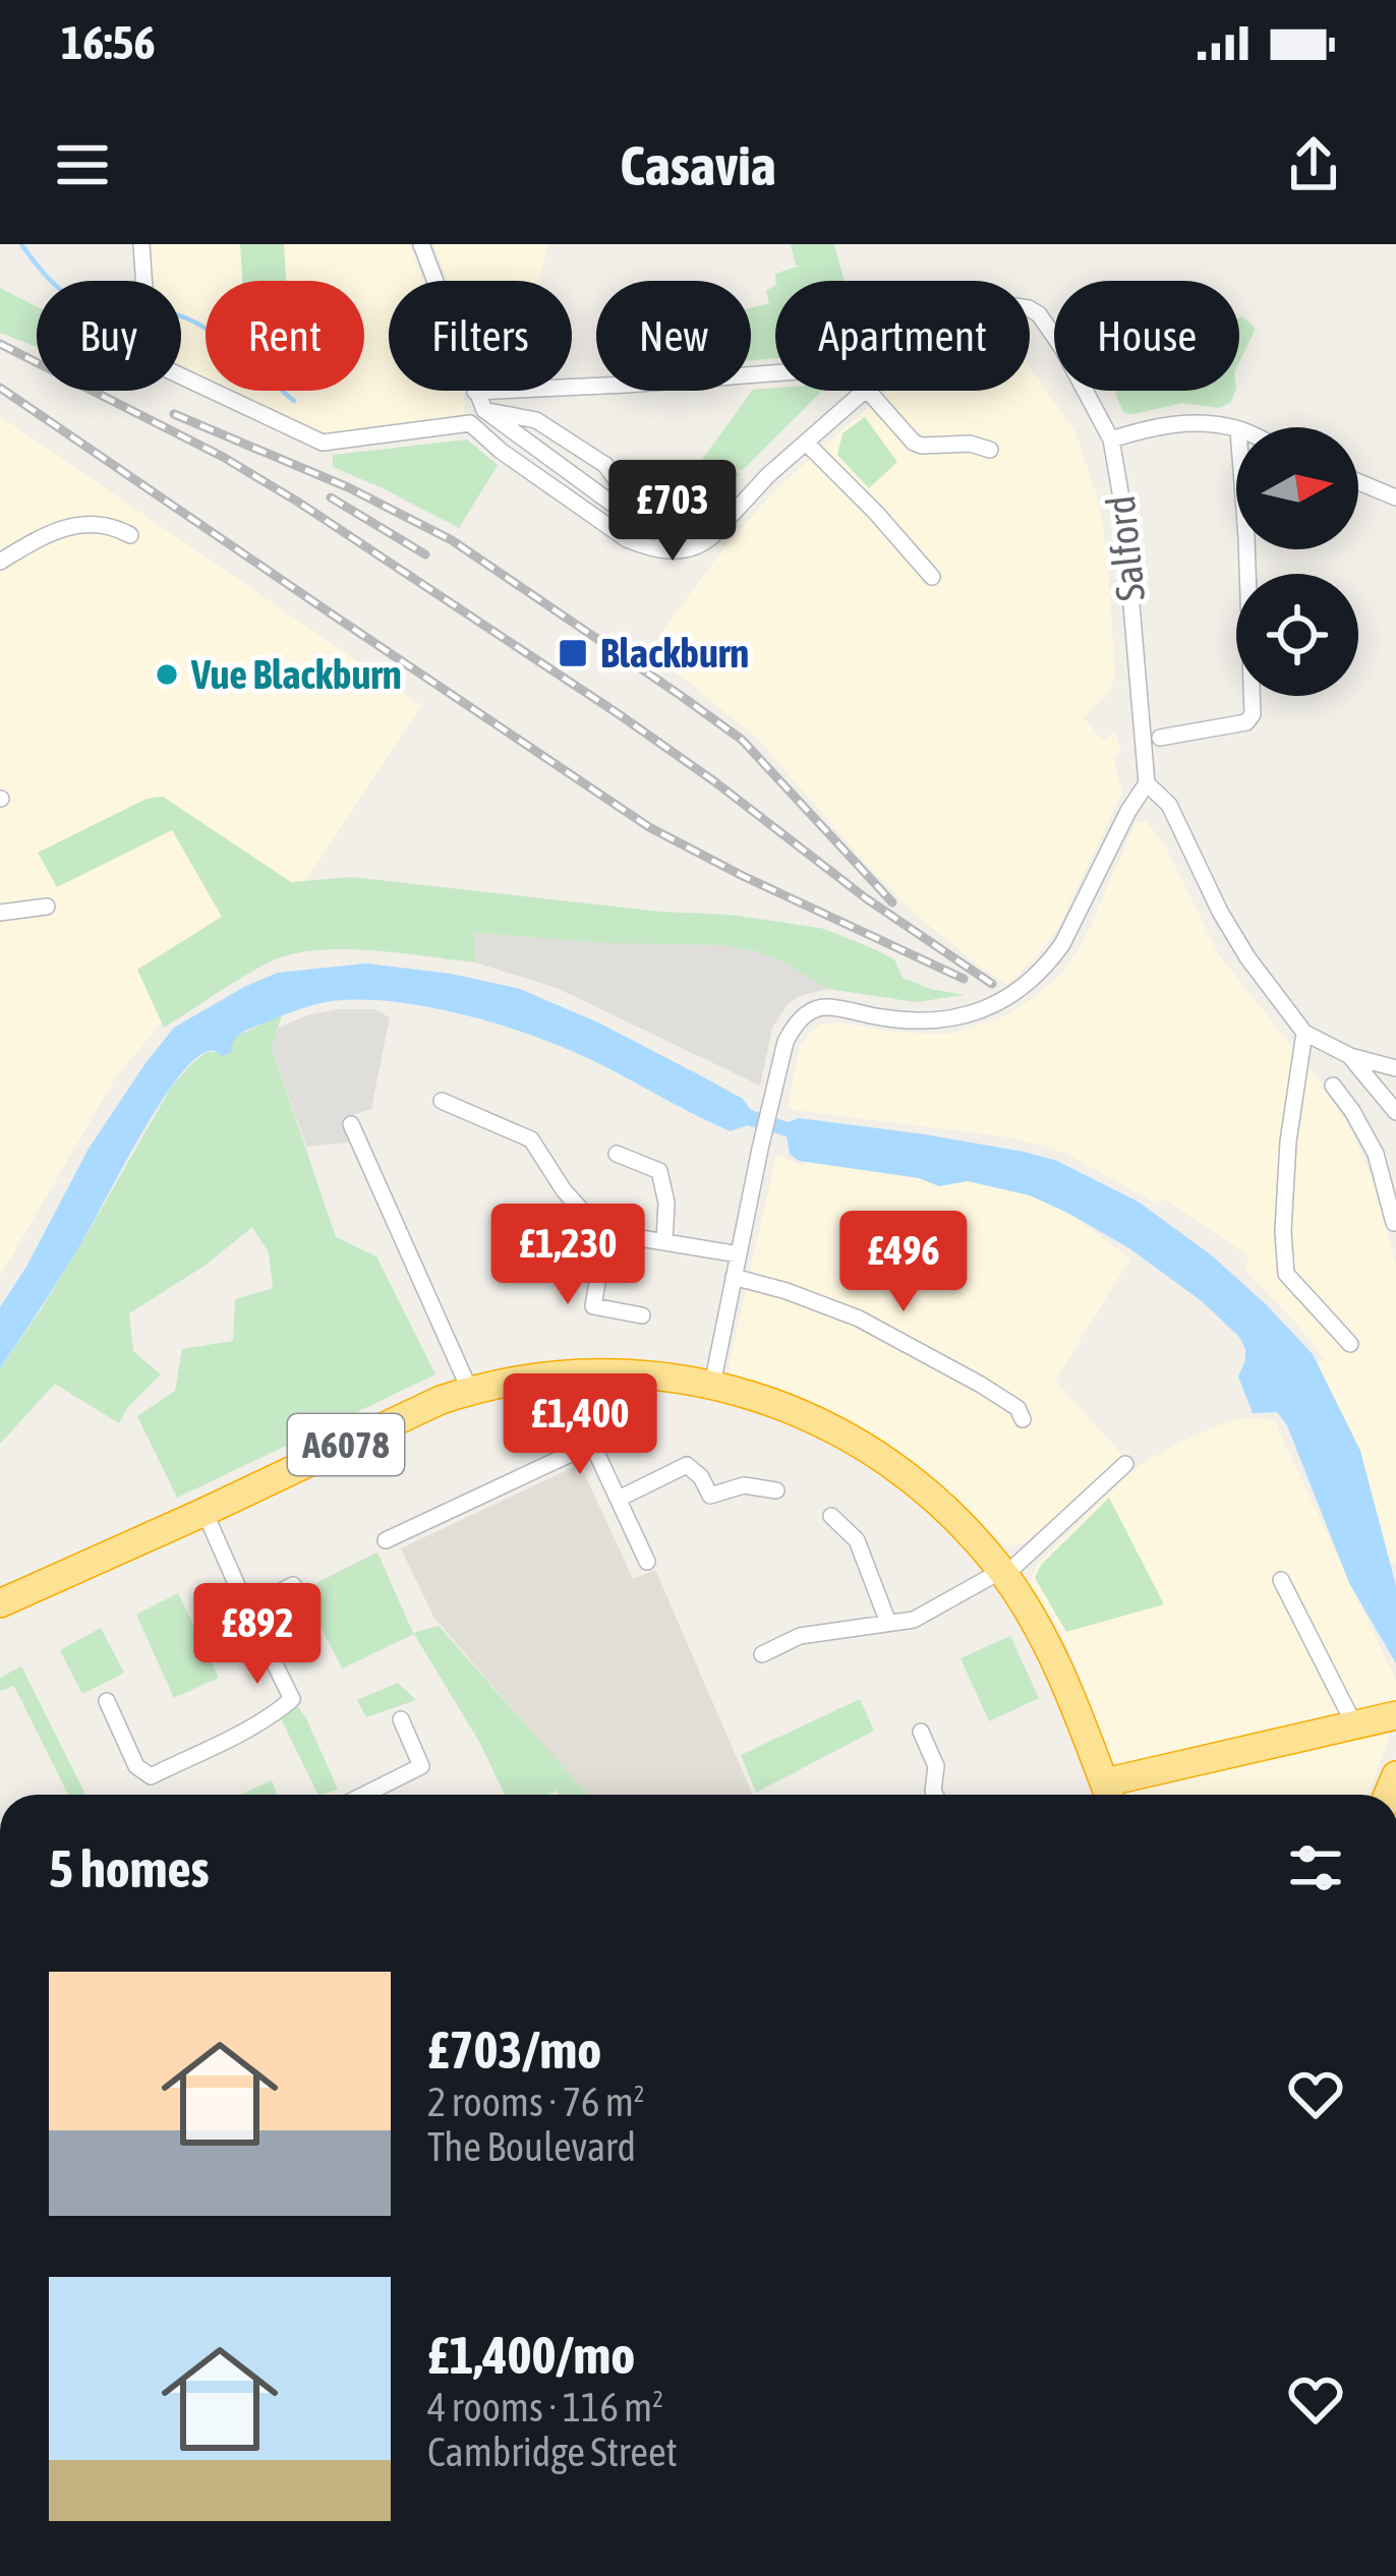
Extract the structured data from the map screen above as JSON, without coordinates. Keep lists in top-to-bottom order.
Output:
{
  "streets": {
    "highway": ["A6078"],
    "street": ["Salford"]
  },
  "places": {
    "transit": ["Blackburn"],
    "other": ["Vue Blackburn"]
  },
  "north": "right",
  "page": {
    "status": "16:56",
    "header": "Casavia",
    "chip": [
      "Buy",
      "Rent",
      "Filters",
      "New",
      "Apartment",
      "House"
    ],
    "price": [
      "£703",
      "£1,230",
      "£496",
      "£1,400",
      "£892"
    ],
    "heading": "5 homes",
    "list": [
      {
        "name": "£703/mo",
        "note": "2 rooms · 76 m² · The Boulevard"
      },
      {
        "name": "£1,400/mo",
        "note": "4 rooms · 116 m² · Cambridge Street"
      }
    ]
  }
}
